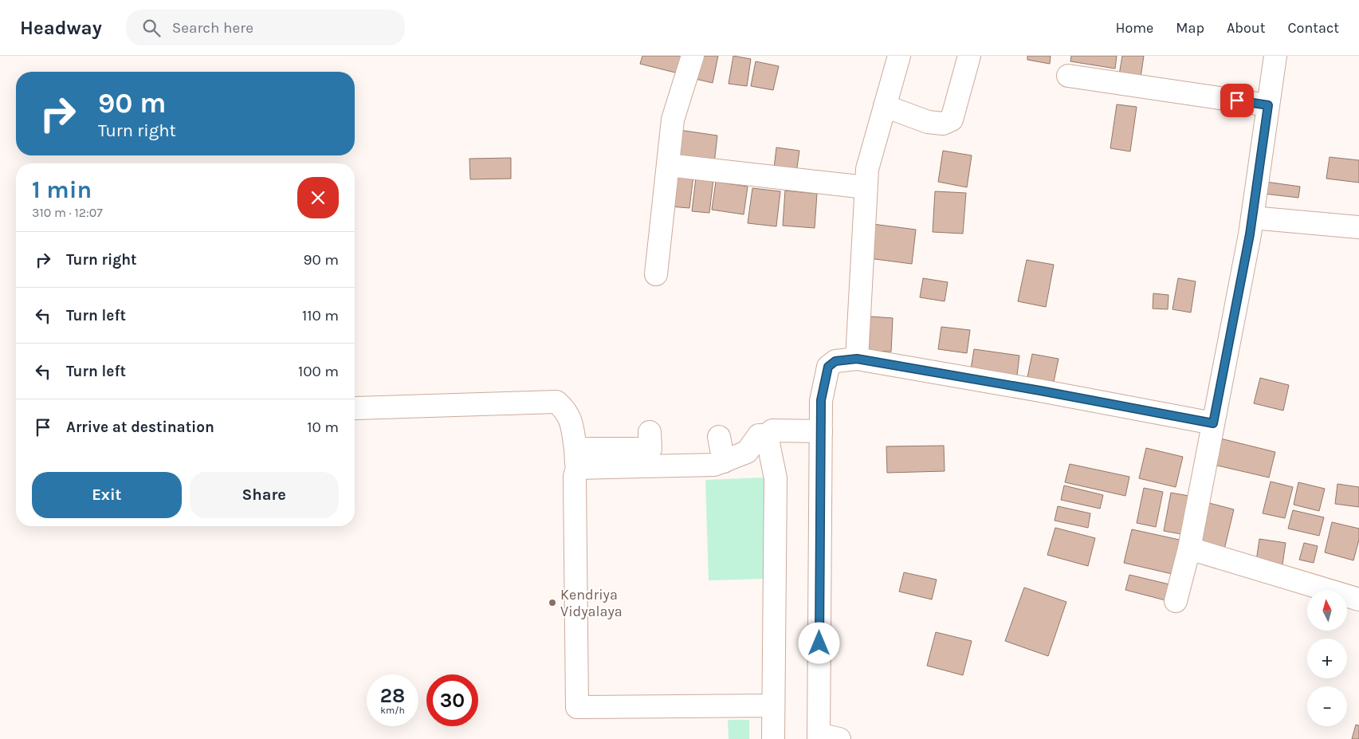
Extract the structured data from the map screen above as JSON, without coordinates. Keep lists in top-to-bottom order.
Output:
{
  "places": ["Kendriya Vidyalaya"],
  "north": "top",
  "page": {
    "header": "Headway",
    "search": "Search here",
    "nav": [
      "Home",
      "Map",
      "About",
      "Contact"
    ],
    "turn": ["90 m", "Turn right"],
    "heading": ["1 min", "310 m · 12:07"],
    "list": [
      {
        "name": "Turn right",
        "value": "90 m"
      },
      {
        "name": "Turn left",
        "value": "110 m"
      },
      {
        "name": "Turn left",
        "value": "100 m"
      },
      {
        "name": "Arrive at destination",
        "value": "10 m"
      }
    ],
    "buttons": ["Exit", "Share"],
    "map_buttons": ["+", "−"],
    "speed": "28 km/h",
    "limit": "30"
  }
}
